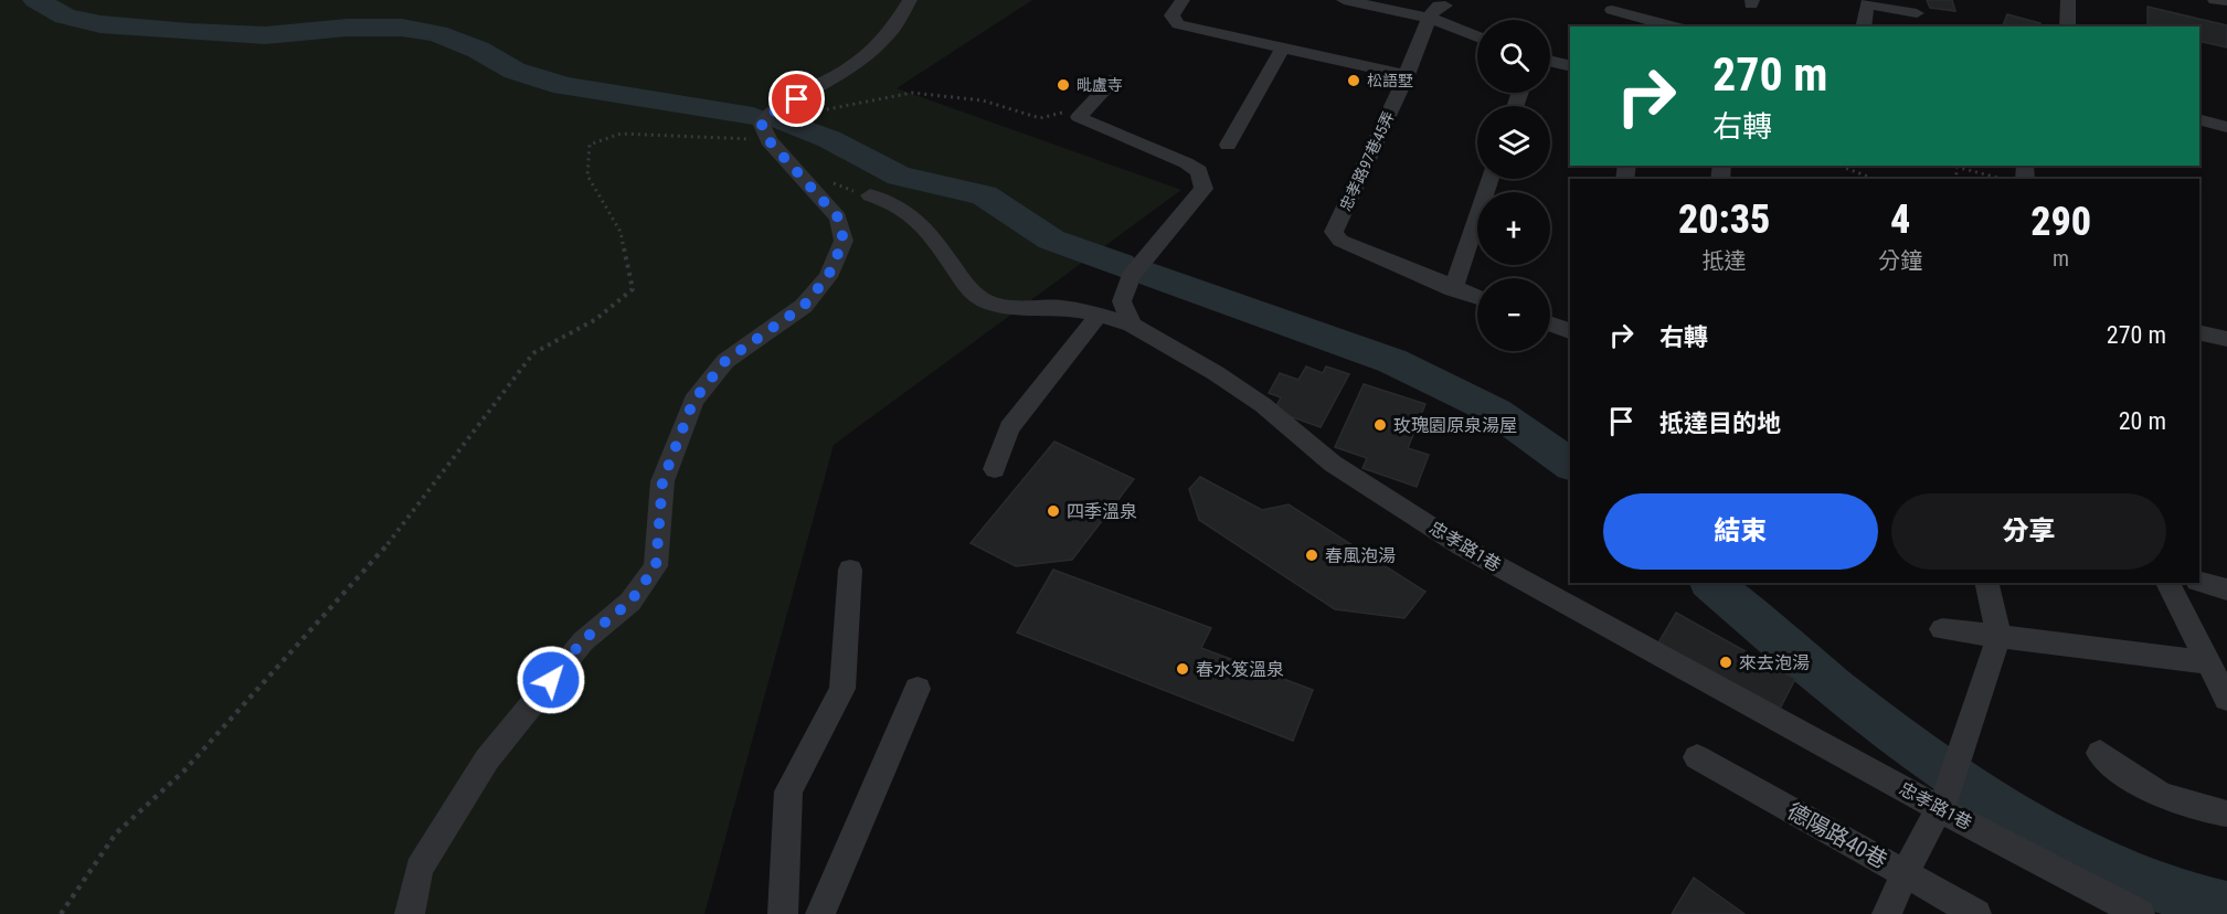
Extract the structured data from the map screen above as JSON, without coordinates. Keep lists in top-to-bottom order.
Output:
{
  "streets": {
    "street": ["忠孝路97巷45弄", "忠孝路1巷", "德陽路40巷"]
  },
  "places": [
    "松語墅",
    "毗盧寺",
    "玫瑰園原泉湯屋",
    "四季溫泉",
    "春風泡湯",
    "來去泡湯",
    "春水笈溫泉"
  ],
  "page": {
    "map_buttons": ["+", "−"],
    "turn": ["270 m", "右轉"],
    "eta": [
      "20:35",
      "抵達",
      "4",
      "分鐘",
      "290",
      "m"
    ],
    "list": [
      {
        "name": "右轉",
        "value": "270 m"
      },
      {
        "name": "抵達目的地",
        "value": "20 m"
      }
    ],
    "buttons": ["結束", "分享"]
  }
}
